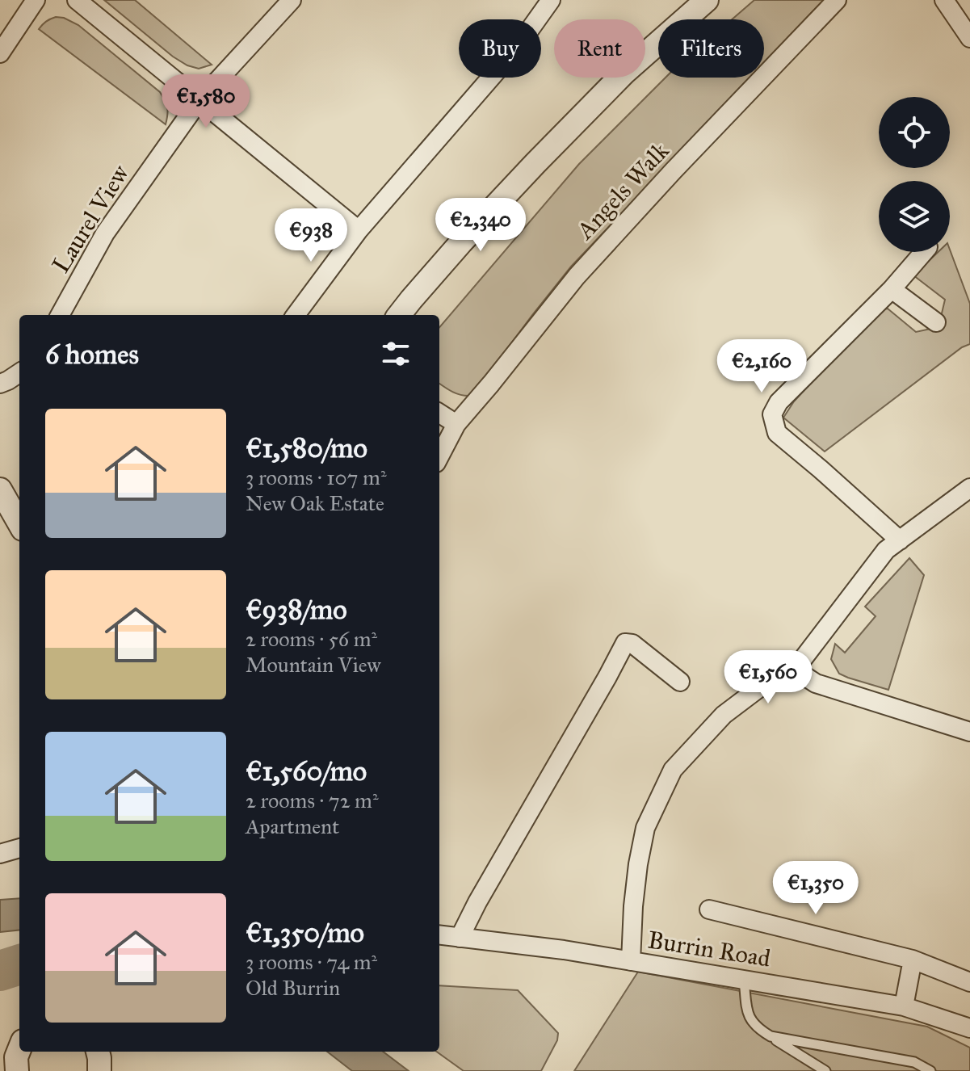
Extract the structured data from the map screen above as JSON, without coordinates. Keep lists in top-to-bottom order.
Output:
{
  "streets": {
    "street": ["Angels Walk", "Laurel View", "Burrin Road"]
  },
  "page": {
    "chip": ["Buy", "Rent", "Filters"],
    "price": [
      "€1,580",
      "€2,340",
      "€938",
      "€2,160",
      "€1,560",
      "€1,350"
    ],
    "heading": "6 homes",
    "list": [
      {
        "name": "€1,580/mo",
        "note": "3 rooms · 107 m² · New Oak Estate"
      },
      {
        "name": "€938/mo",
        "note": "2 rooms · 56 m² · Mountain View"
      },
      {
        "name": "€1,560/mo",
        "note": "2 rooms · 72 m² · Apartment"
      },
      {
        "name": "€1,350/mo",
        "note": "3 rooms · 74 m² · Old Burrin"
      }
    ]
  }
}
